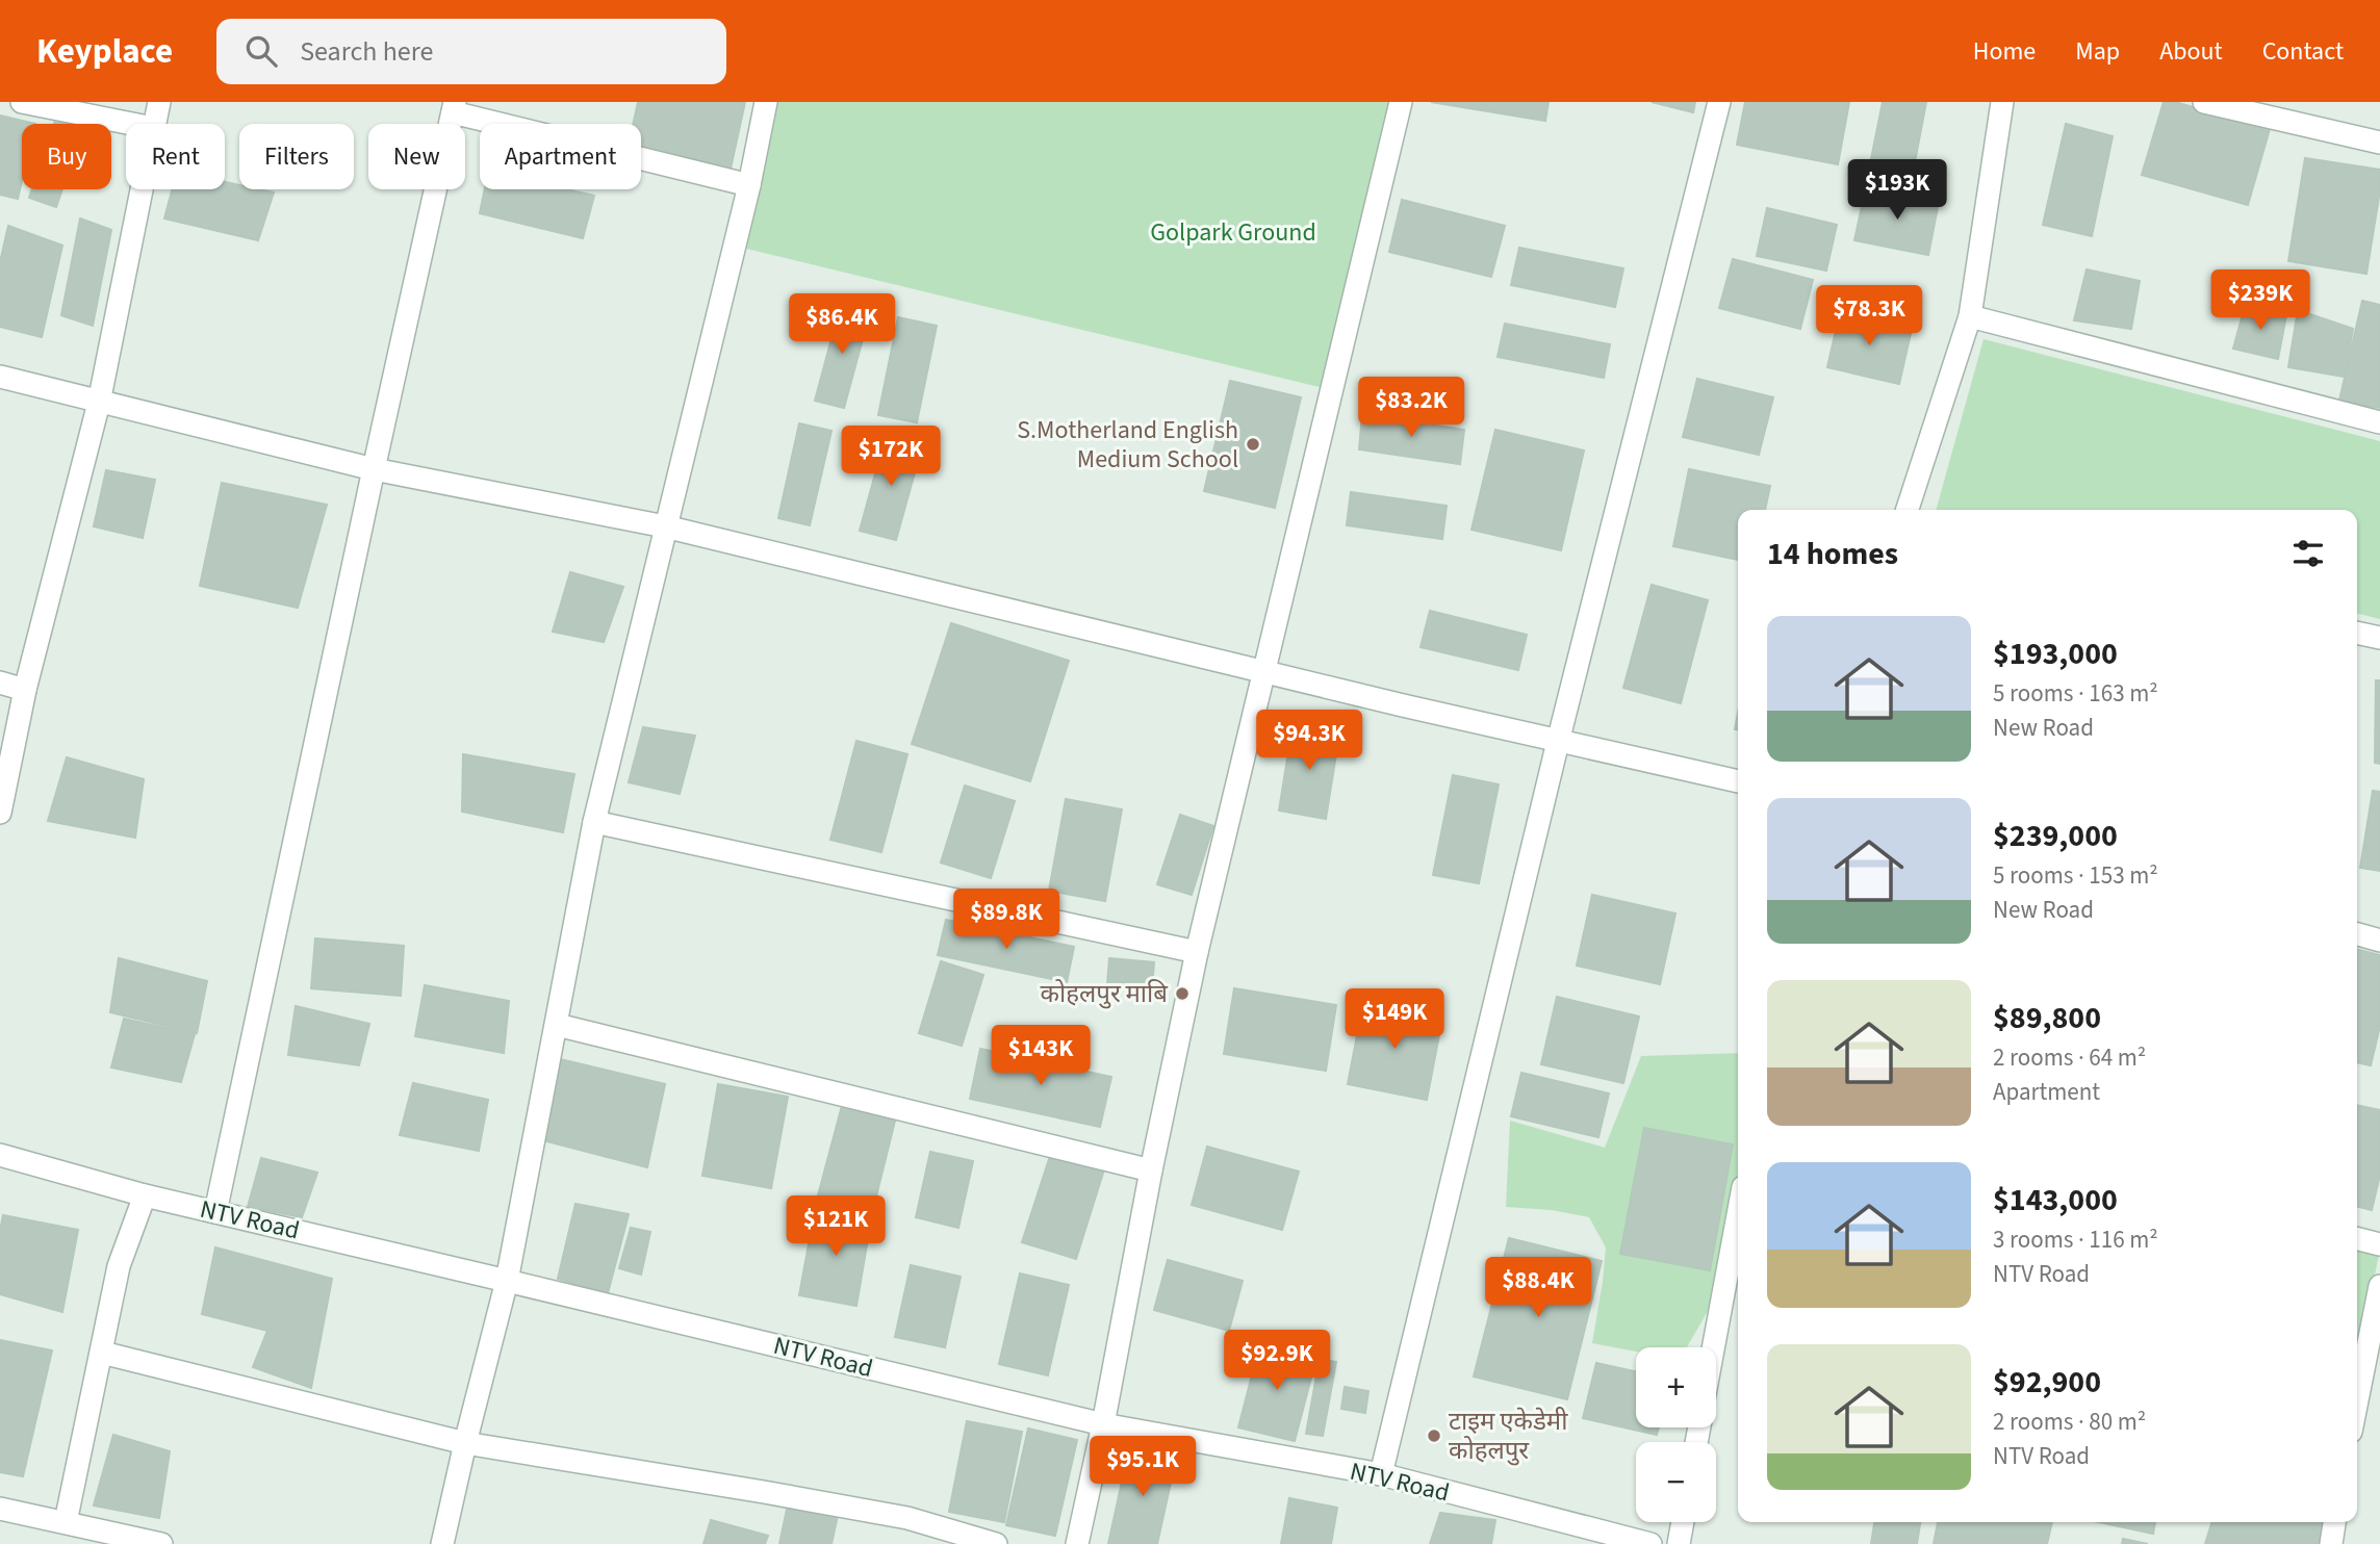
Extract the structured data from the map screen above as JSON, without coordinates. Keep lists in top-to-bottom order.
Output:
{
  "streets": {
    "street": ["NTV Road"]
  },
  "parks": ["Golpark Ground"],
  "places": ["S.Motherland English Medium School", "कोहलपुर माबि", "टाइम एकेडेमी कोहलपुर"],
  "page": {
    "header": "Keyplace",
    "search": "Search here",
    "nav": [
      "Home",
      "Map",
      "About",
      "Contact"
    ],
    "chip": [
      "Buy",
      "Rent",
      "Filters",
      "New",
      "Apartment"
    ],
    "price": [
      "$193K",
      "$239K",
      "$78.3K",
      "$86.4K",
      "$83.2K",
      "$172K",
      "$94.3K",
      "$89.8K",
      "$149K",
      "$143K",
      "$121K",
      "$88.4K",
      "$92.9K",
      "$95.1K"
    ],
    "heading": "14 homes",
    "list": [
      {
        "name": "$193,000",
        "note": "5 rooms · 163 m² · New Road"
      },
      {
        "name": "$239,000",
        "note": "5 rooms · 153 m² · New Road"
      },
      {
        "name": "$89,800",
        "note": "2 rooms · 64 m² · Apartment"
      },
      {
        "name": "$143,000",
        "note": "3 rooms · 116 m² · NTV Road"
      },
      {
        "name": "$92,900",
        "note": "2 rooms · 80 m² · NTV Road"
      }
    ],
    "map_buttons": ["+", "−"]
  }
}
